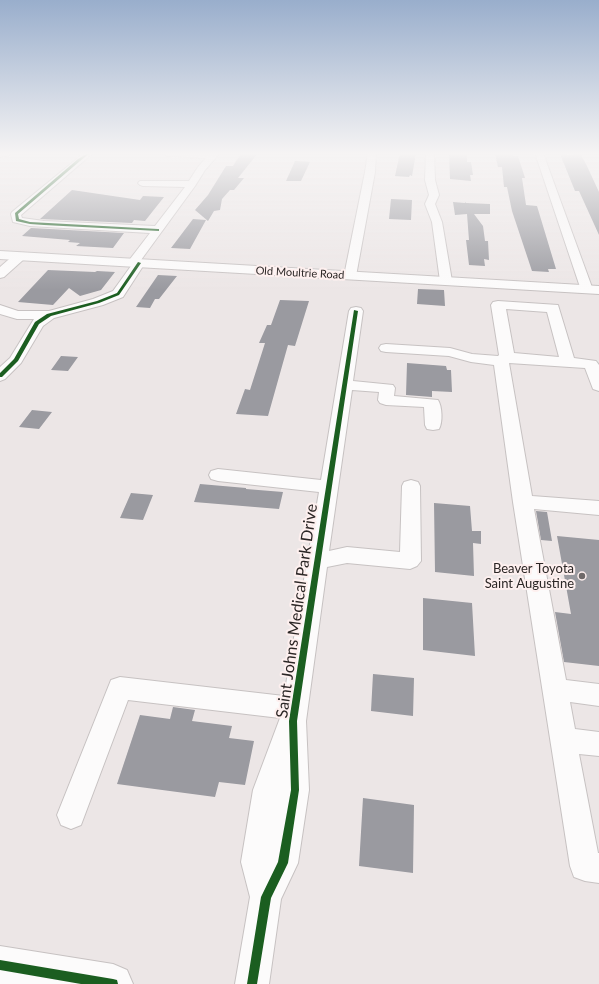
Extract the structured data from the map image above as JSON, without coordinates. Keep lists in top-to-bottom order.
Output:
{
  "streets": {
    "main road": ["Old Moultrie Road"],
    "street": ["Saint Johns Medical Park Drive"]
  },
  "places": ["Beaver Toyota Saint Augustine"]
}
